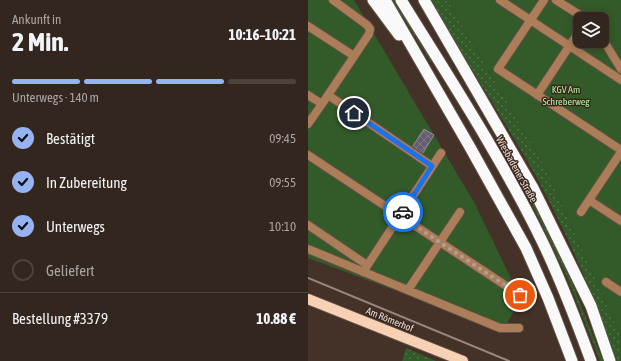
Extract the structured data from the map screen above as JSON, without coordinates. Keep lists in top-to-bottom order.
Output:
{
  "streets": {
    "highway": ["Wiesbadener Straße"],
    "main road": ["Am Römerhof"]
  },
  "parks": ["KGV Am Schreberweg"],
  "page": {
    "heading": ["2 Min.", "Ankunft in", "10:16–10:21"],
    "panel": ["Bestellung #3379", "10.88 €"],
    "bar": "Unterwegs · 140 m",
    "list": [
      ["Bestätigt", "09:45"],
      ["In Zubereitung", "09:55"],
      ["Unterwegs", "10:10"],
      "Geliefert"
    ]
  }
}
